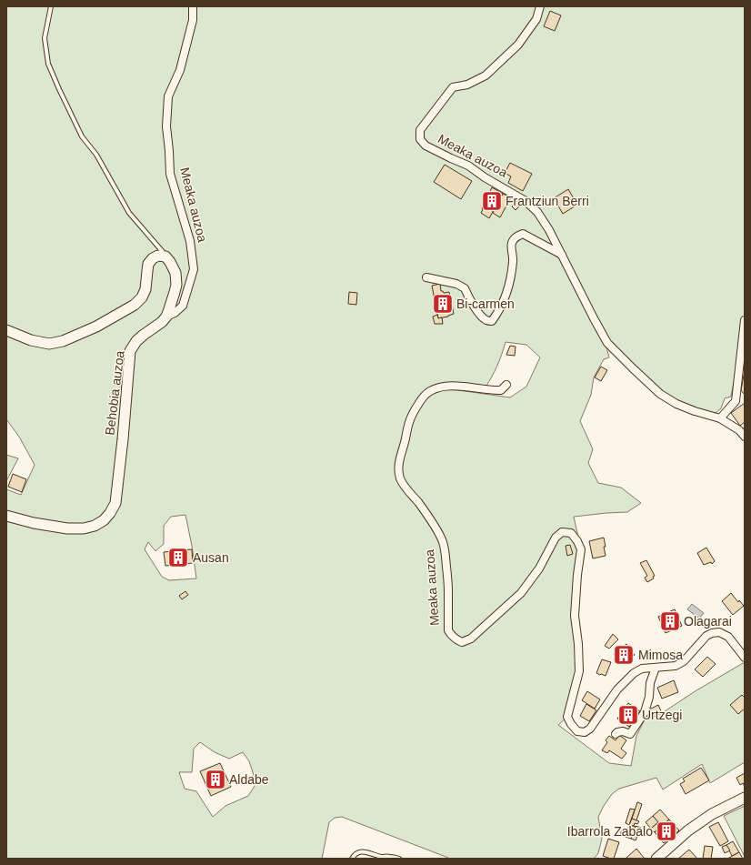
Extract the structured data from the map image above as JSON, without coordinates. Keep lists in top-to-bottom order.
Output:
{
  "streets": {
    "street": ["Meaka auzoa", "Behobia auzoa"]
  },
  "crossings": [
    ["Meaka auzoa", "Behobia auzoa"]
  ],
  "places": {
    "building": [
      "Frantziun Berri",
      "Bi-carmen",
      "Ausan",
      "Olagarai",
      "Mimosa",
      "Urtzegi",
      "Aldabe",
      "Ibarrola Zabalo"
    ]
  }
}
